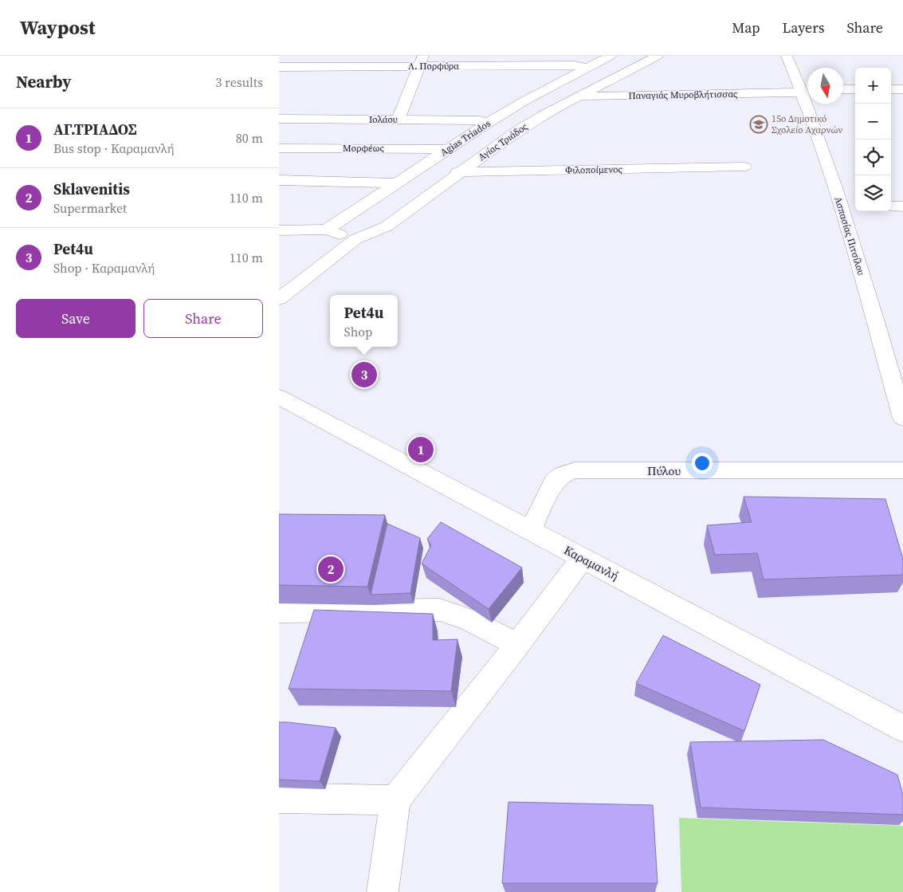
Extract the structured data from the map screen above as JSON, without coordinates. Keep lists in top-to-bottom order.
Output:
{
  "streets": {
    "street": [
      "Λ. Πορφύρα",
      "Παναγιάς Μυροβλήτισσας",
      "Ιολάου",
      "Agias Triados",
      "Αγίας Τριάδος",
      "Μορφέως",
      "Φιλοποίμενος",
      "Ασπασίας Πιτσίλου",
      "Πύλου",
      "Καραμανλή"
    ]
  },
  "crossings": [
    ["Λ. Πορφύρα", "Agias Triados"],
    ["Παναγιάς Μυροβλήτισσας", "Αγίας Τριάδος"],
    ["Παναγιάς Μυροβλήτισσας", "Ασπασίας Πιτσίλου"],
    ["Ιολάου", "Agias Triados"],
    ["Agias Triados", "Μορφέως"],
    ["Αγίας Τριάδος", "Φιλοποίμενος"],
    ["Πύλου", "Καραμανλή"]
  ],
  "places": {
    "school or university": ["15ο Δημοτικό Σχολείο Αχαρνών"]
  },
  "north": "bottom",
  "page": {
    "header": "Waypost",
    "nav": ["Map", "Layers", "Share"],
    "heading": ["Nearby", "3 results"],
    "map_buttons": ["+", "−"],
    "list": [
      {
        "mark": "1",
        "name": "ΑΓ.ΤΡΙΑΔΟΣ",
        "note": "Bus stop · Καραμανλή",
        "value": "80 m"
      },
      {
        "mark": "2",
        "name": "Sklavenitis",
        "note": "Supermarket",
        "value": "110 m"
      },
      {
        "mark": "3",
        "name": "Pet4u",
        "note": "Shop · Καραμανλή",
        "value": "110 m"
      }
    ],
    "buttons": ["Save", "Share"],
    "popup": ["Pet4u", "Shop"],
    "pins": ["3", "1", "2"]
  }
}
